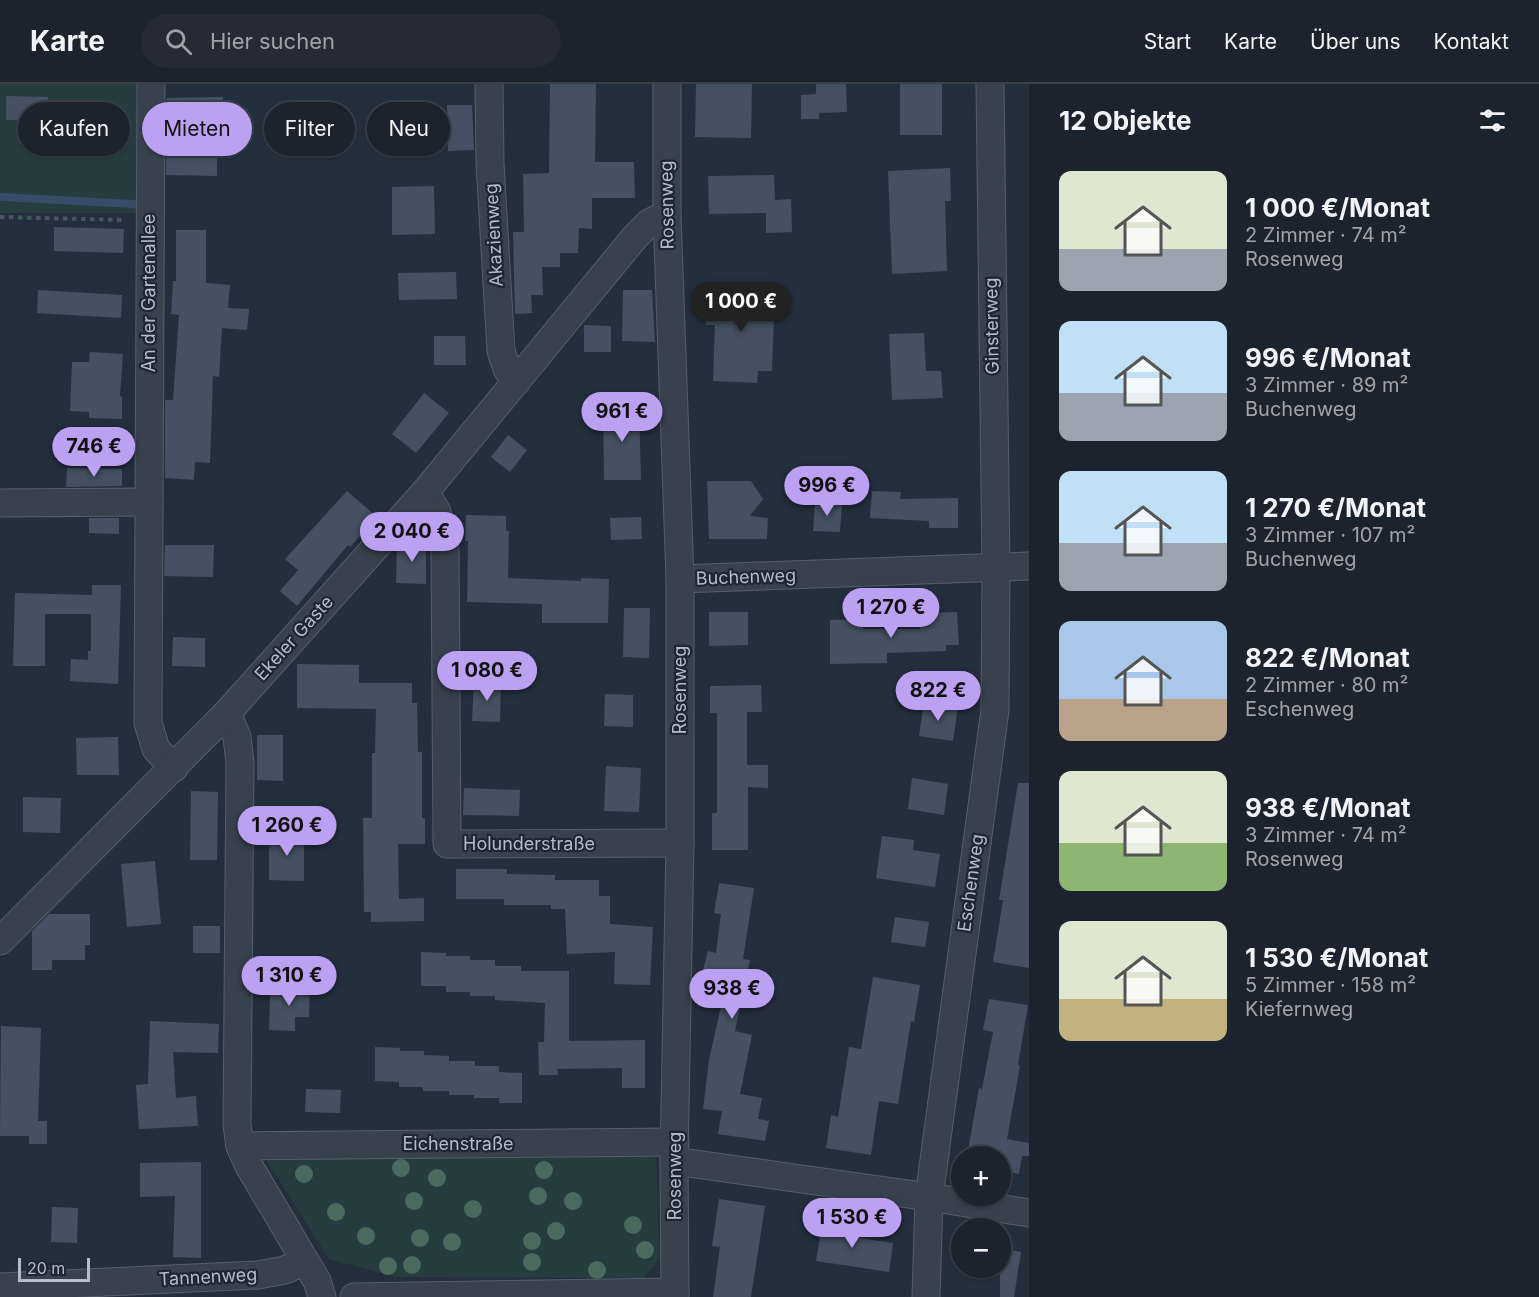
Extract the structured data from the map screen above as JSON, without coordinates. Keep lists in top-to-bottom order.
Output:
{
  "streets": {
    "street": [
      "Rosenweg",
      "Akazienweg",
      "An der Gartenallee",
      "Ginsterweg",
      "Buchenweg",
      "Ekeler Gaste",
      "Holunderstraße",
      "Eschenweg",
      "Eichenstraße",
      "Tannenweg"
    ]
  },
  "crossings": [
    ["Rosenweg", "Buchenweg"],
    ["Rosenweg", "Ekeler Gaste"],
    ["Rosenweg", "Holunderstraße"],
    ["Rosenweg", "Eichenstraße"],
    ["Akazienweg", "Ekeler Gaste"],
    ["An der Gartenallee", "Ekeler Gaste"],
    ["Ginsterweg", "Buchenweg"],
    ["Ginsterweg", "Eschenweg"],
    ["Buchenweg", "Eschenweg"],
    ["Ekeler Gaste", "Holunderstraße"],
    ["Eschenweg", "Eichenstraße"]
  ],
  "scale_bar": "20 m",
  "page": {
    "header": "Karte",
    "search": "Hier suchen",
    "nav": [
      "Start",
      "Karte",
      "Über uns",
      "Kontakt"
    ],
    "heading": "12 Objekte",
    "chip": [
      "Kaufen",
      "Mieten",
      "Filter",
      "Neu"
    ],
    "list": [
      {
        "name": "1 000 €/Monat",
        "note": "2 Zimmer · 74 m² · Rosenweg"
      },
      {
        "name": "996 €/Monat",
        "note": "3 Zimmer · 89 m² · Buchenweg"
      },
      {
        "name": "1 270 €/Monat",
        "note": "3 Zimmer · 107 m² · Buchenweg"
      },
      {
        "name": "822 €/Monat",
        "note": "2 Zimmer · 80 m² · Eschenweg"
      },
      {
        "name": "938 €/Monat",
        "note": "3 Zimmer · 74 m² · Rosenweg"
      },
      {
        "name": "1 530 €/Monat",
        "note": "5 Zimmer · 158 m² · Kiefernweg"
      }
    ],
    "price": [
      "1 000 €",
      "961 €",
      "746 €",
      "996 €",
      "2 040 €",
      "1 270 €",
      "1 080 €",
      "822 €",
      "1 260 €",
      "1 310 €",
      "938 €",
      "1 530 €"
    ],
    "map_buttons": ["+", "−"],
    "scale": "20 m"
  }
}
